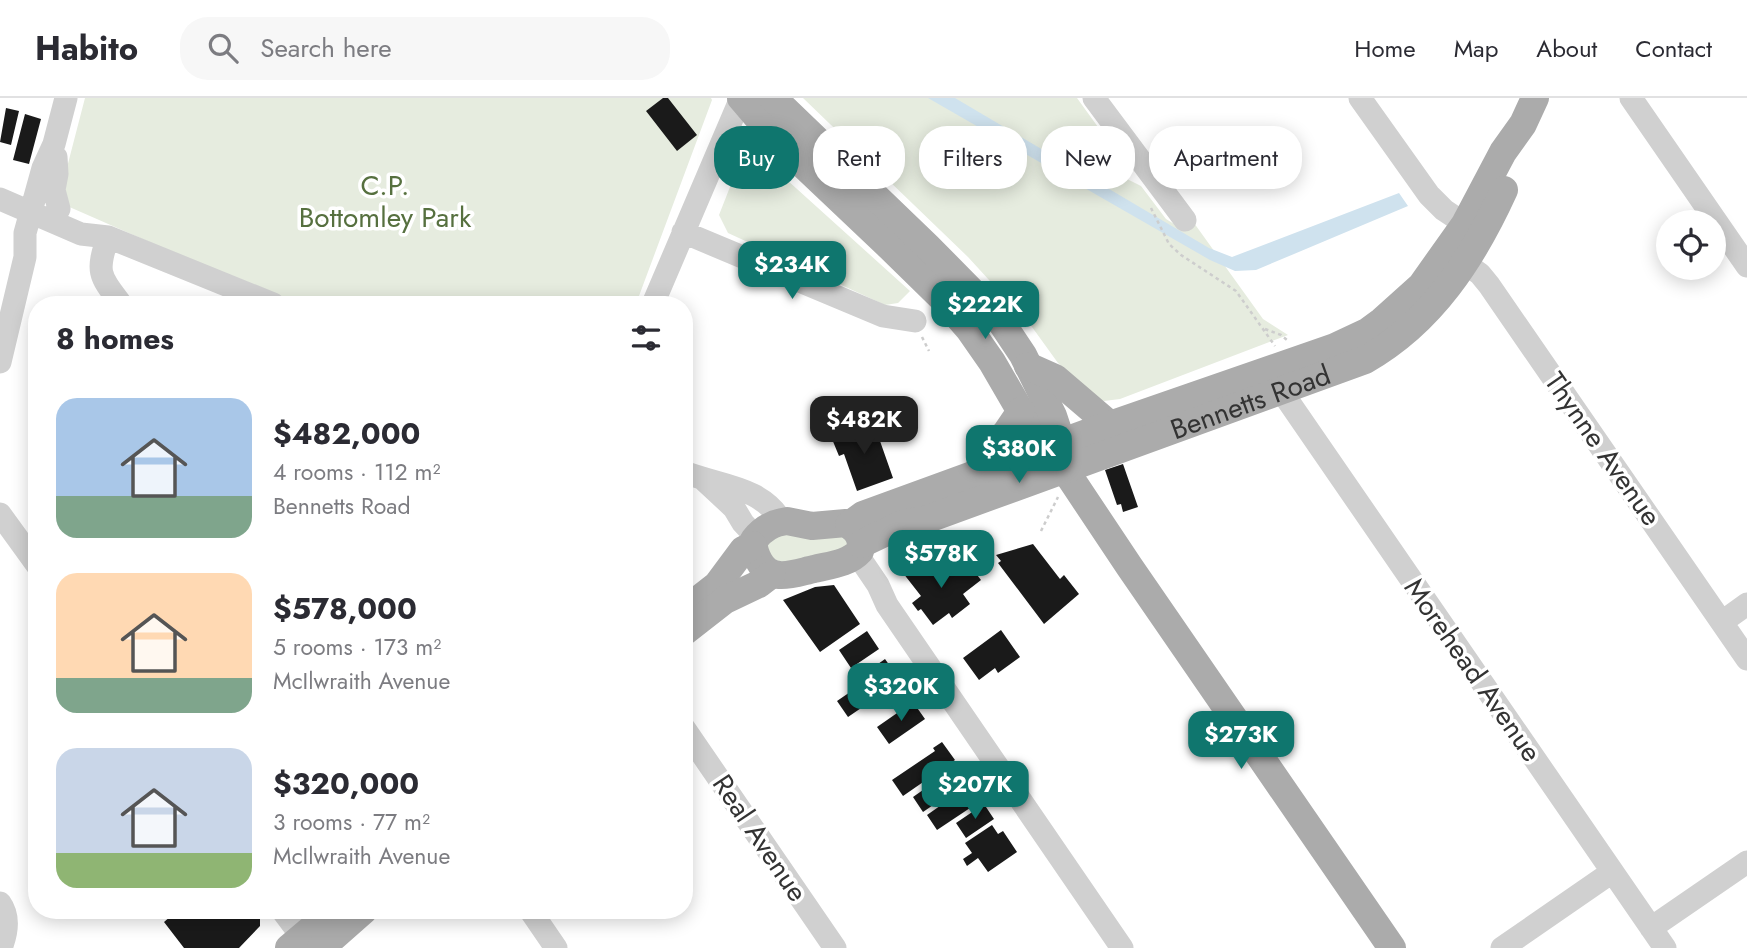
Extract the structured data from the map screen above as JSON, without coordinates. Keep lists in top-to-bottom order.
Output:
{
  "streets": {
    "main road": ["Bennetts Road"],
    "street": ["Thynne Avenue", "Morehead Avenue", "Real Avenue"]
  },
  "crossings": [
    ["Bennetts Road", "Thynne Avenue"],
    ["Bennetts Road", "Morehead Avenue"]
  ],
  "parks": ["C.P. Bottomley Park"],
  "page": {
    "header": "Habito",
    "search": "Search here",
    "nav": [
      "Home",
      "Map",
      "About",
      "Contact"
    ],
    "chip": [
      "Buy",
      "Rent",
      "Filters",
      "New",
      "Apartment"
    ],
    "price": [
      "$234K",
      "$222K",
      "$482K",
      "$380K",
      "$578K",
      "$320K",
      "$273K",
      "$207K"
    ],
    "heading": "8 homes",
    "list": [
      {
        "name": "$482,000",
        "note": "4 rooms · 112 m² · Bennetts Road"
      },
      {
        "name": "$578,000",
        "note": "5 rooms · 173 m² · McIlwraith Avenue"
      },
      {
        "name": "$320,000",
        "note": "3 rooms · 77 m² · McIlwraith Avenue"
      }
    ]
  }
}
